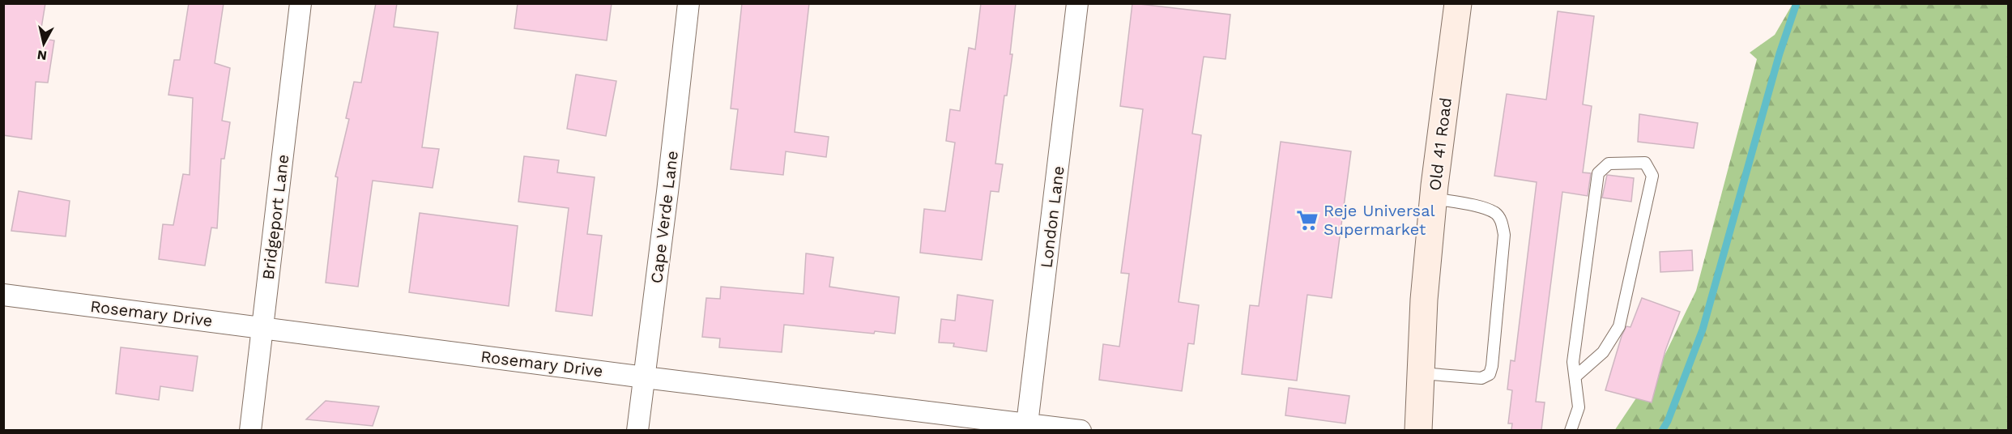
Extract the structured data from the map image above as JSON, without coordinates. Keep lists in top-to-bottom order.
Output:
{
  "streets": {
    "street": [
      "Old 41 Road",
      "Bridgeport Lane",
      "Cape Verde Lane",
      "London Lane",
      "Rosemary Drive"
    ]
  },
  "crossings": [
    ["Bridgeport Lane", "Rosemary Drive"],
    ["Cape Verde Lane", "Rosemary Drive"],
    ["London Lane", "Rosemary Drive"]
  ],
  "places": {
    "supermarket": ["Reje Universal Supermarket"]
  },
  "north": "bottom"
}
